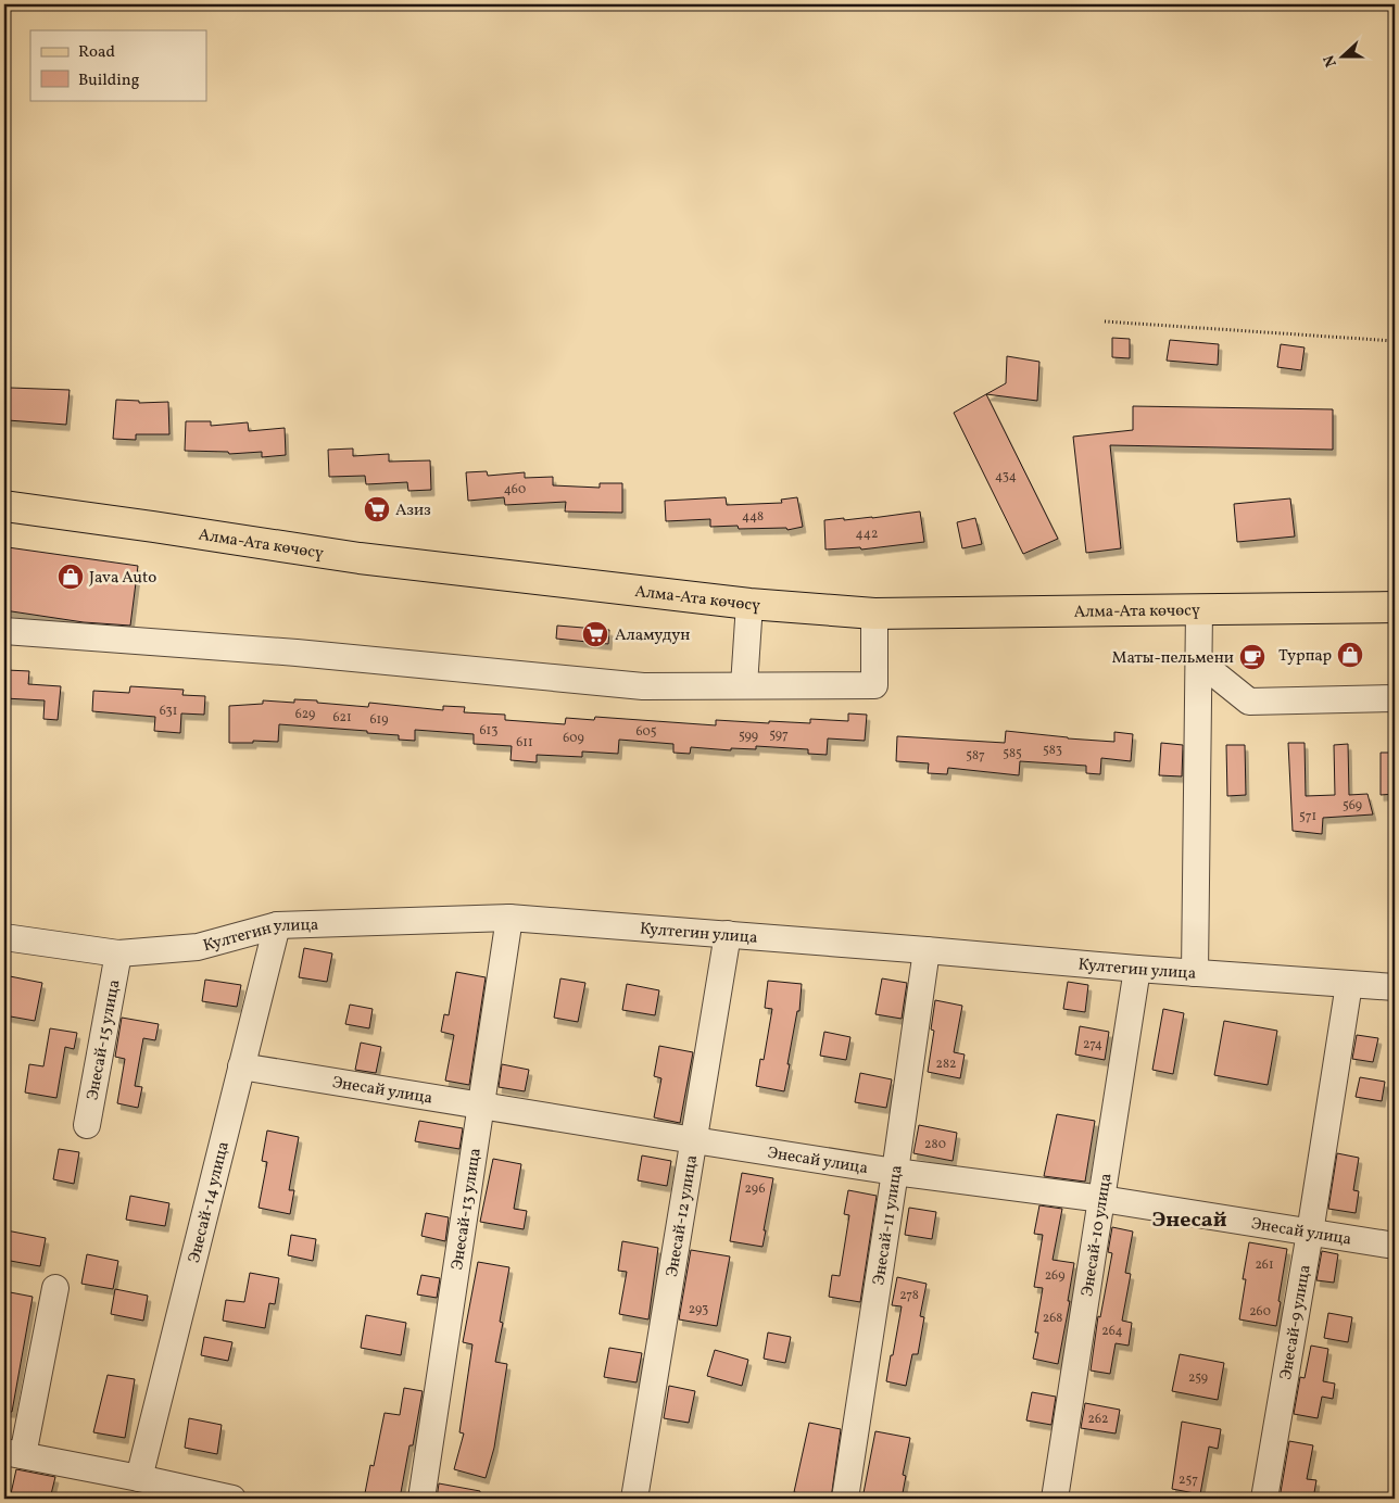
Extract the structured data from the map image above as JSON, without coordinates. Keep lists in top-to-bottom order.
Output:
{
  "streets": {
    "main road": ["Алма-Ата көчөсү"],
    "street": [
      "Култегин улица",
      "Энесай-15 улица",
      "Энесай улица",
      "Энесай-14 улица",
      "Энесай-13 улица",
      "Энесай-12 улица",
      "Энесай-11 улица",
      "Энесай-10 улица",
      "Энесай-9 улица"
    ]
  },
  "crossings": [
    ["Култегин улица", "Энесай-15 улица"],
    ["Култегин улица", "Энесай-14 улица"],
    ["Култегин улица", "Энесай-13 улица"],
    ["Култегин улица", "Энесай-12 улица"],
    ["Култегин улица", "Энесай-11 улица"],
    ["Култегин улица", "Энесай-10 улица"],
    ["Култегин улица", "Энесай-9 улица"],
    ["Энесай улица", "Энесай-14 улица"],
    ["Энесай улица", "Энесай-13 улица"],
    ["Энесай улица", "Энесай-12 улица"],
    ["Энесай улица", "Энесай-11 улица"],
    ["Энесай улица", "Энесай-10 улица"],
    ["Энесай улица", "Энесай-9 улица"]
  ],
  "districts": ["Энесай"],
  "places": {
    "supermarket": ["Азиз", "Аламудун"],
    "shop": ["Java Auto", "Турпар"],
    "cafe": ["Маты-пельмени"]
  },
  "house_numbers": [
    "434",
    "460",
    "448",
    "442",
    "631",
    "629",
    "621",
    "619",
    "613",
    "605",
    "597",
    "599",
    "609",
    "611",
    "583",
    "585",
    "587",
    "569",
    "571",
    "274",
    "282",
    "280",
    "296",
    "261",
    "269",
    "278",
    "293",
    "260",
    "268",
    "264",
    "259",
    "262",
    "257"
  ],
  "legend": ["Road", "Building"],
  "north": "left"
}
